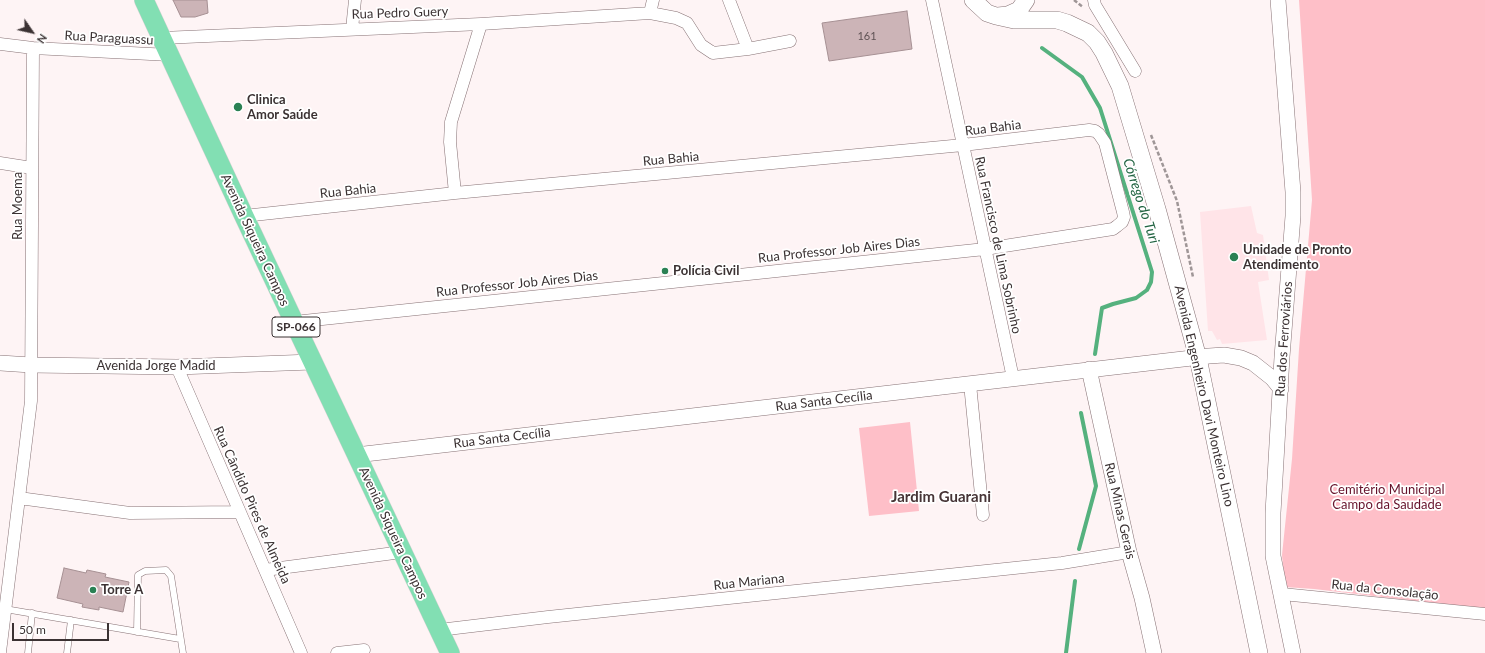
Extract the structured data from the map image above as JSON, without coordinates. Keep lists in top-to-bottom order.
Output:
{
  "streets": {
    "main road": ["Avenida Siqueira Campos", "SP-066", "Avenida Engenheiro Davi Monteiro Lino"],
    "street": [
      "Rua Pedro Guery",
      "Rua Paraguassu",
      "Rua Bahia",
      "Rua Moema",
      "Rua Francisco de Lima Sobrinho",
      "Rua Professor Job Aires Dias",
      "Rua dos Ferroviários",
      "Avenida Jorge Madid",
      "Rua Santa Cecília",
      "Rua Cândido Pires de Almeida",
      "Rua Minas Gerais",
      "Rua Mariana",
      "Rua da Consolação"
    ]
  },
  "crossings": [
    ["Rua Pedro Guery", "Rua Paraguassu"],
    ["Rua Pedro Guery", "Avenida Siqueira Campos"],
    ["Rua Paraguassu", "Rua Moema"],
    ["Rua Paraguassu", "Avenida Siqueira Campos"],
    ["Rua Bahia", "Avenida Siqueira Campos"],
    ["Rua Bahia", "Rua Francisco de Lima Sobrinho"],
    ["Rua Bahia", "Rua Professor Job Aires Dias"],
    ["Rua Moema", "Avenida Jorge Madid"],
    ["Avenida Siqueira Campos", "Rua Professor Job Aires Dias"],
    ["Avenida Siqueira Campos", "Avenida Jorge Madid"],
    ["Avenida Siqueira Campos", "Rua Santa Cecília"],
    ["Avenida Siqueira Campos", "Rua Mariana"],
    ["Rua Francisco de Lima Sobrinho", "Rua Professor Job Aires Dias"],
    ["Rua Francisco de Lima Sobrinho", "Rua Santa Cecília"],
    ["Rua dos Ferroviários", "Rua Santa Cecília"],
    ["Rua dos Ferroviários", "Rua da Consolação"],
    ["Avenida Jorge Madid", "Rua Cândido Pires de Almeida"],
    ["Avenida Engenheiro Davi Monteiro Lino", "Rua Santa Cecília"],
    ["Rua Santa Cecília", "Rua Minas Gerais"],
    ["Rua Minas Gerais", "Rua Mariana"]
  ],
  "districts": ["Jardim Guarani"],
  "water": ["Córrego do Turi"],
  "parks": ["Cemitério Municipal Campo da Saudade"],
  "places": [
    "Clinica Amor Saúde",
    "Unidade de Pronto Atendimento",
    "Polícia Civil",
    "Torre A"
  ],
  "house_numbers": ["161"],
  "scale_bar": "50 m",
  "north": "bottom right"
}
